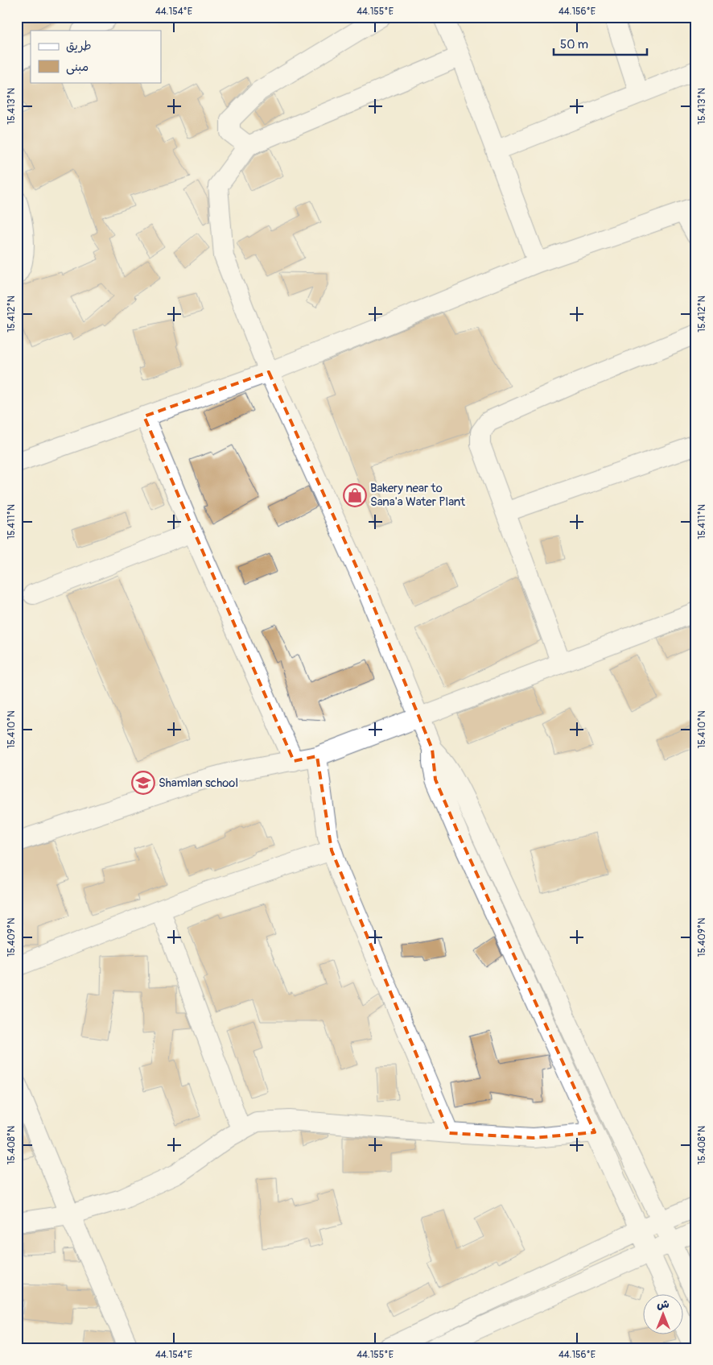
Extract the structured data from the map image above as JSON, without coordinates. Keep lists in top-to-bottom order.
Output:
{
  "places": {
    "shop": ["Bakery near to Sana'a Water Plant"],
    "school or university": ["Shamlan school"]
  },
  "legend": ["طريق", "مبنى"],
  "scale_bar": "50 m",
  "north": "top",
  "coordinates": [
    "44.154°E",
    "44.155°E",
    "44.156°E",
    "15.413°N",
    "15.412°N",
    "15.411°N",
    "15.410°N",
    "15.409°N",
    "15.408°N"
  ]
}
